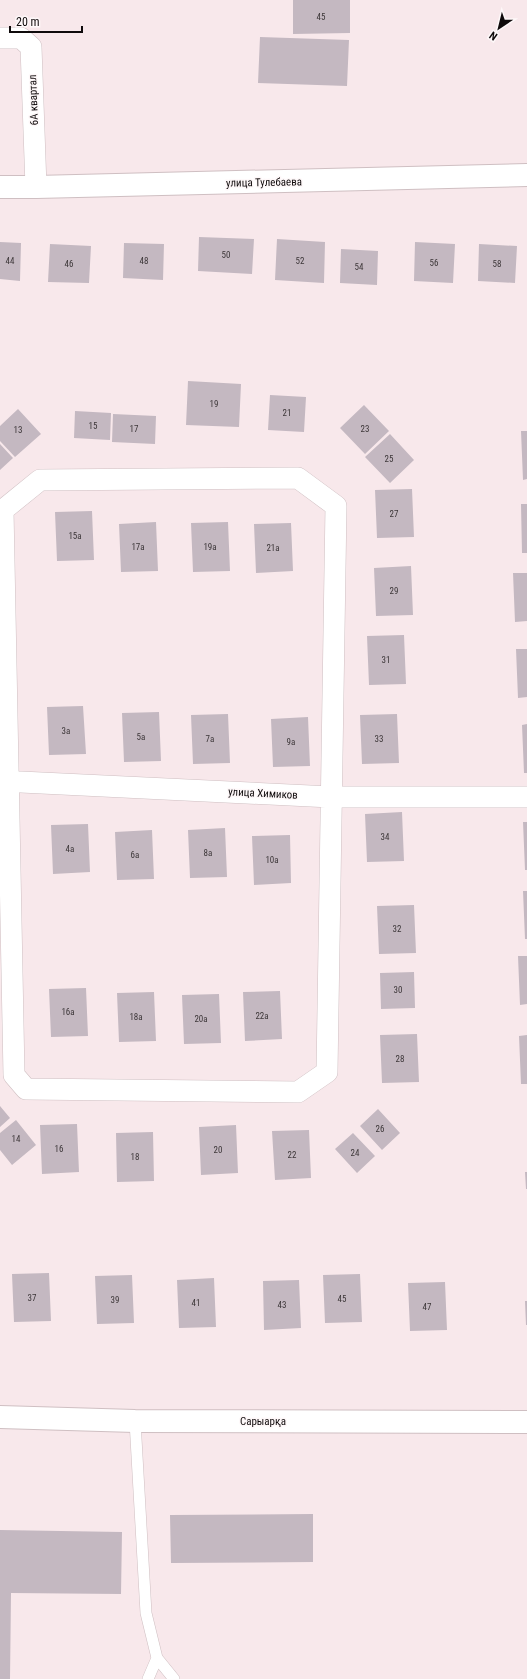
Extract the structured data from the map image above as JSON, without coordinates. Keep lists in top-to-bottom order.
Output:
{
  "streets": {
    "street": [
      "6А квартал",
      "улица Тулебаева",
      "улица Химиков",
      "Сарыарқа"
    ]
  },
  "crossings": [
    ["6А квартал", "улица Тулебаева"]
  ],
  "house_numbers": [
    "45",
    "50",
    "44",
    "48",
    "52",
    "56",
    "46",
    "58",
    "54",
    "19",
    "21",
    "15",
    "17",
    "23",
    "13",
    "25",
    "27",
    "15а",
    "17а",
    "19а",
    "21а",
    "29",
    "31",
    "3а",
    "5а",
    "7а",
    "33",
    "9а",
    "34",
    "4а",
    "8а",
    "6а",
    "10а",
    "32",
    "30",
    "16а",
    "22а",
    "18а",
    "20а",
    "28",
    "26",
    "14",
    "16",
    "20",
    "24",
    "22",
    "18",
    "37",
    "45",
    "39",
    "41",
    "43",
    "47"
  ],
  "scale_bar": "20 m",
  "north": "bottom left"
}
